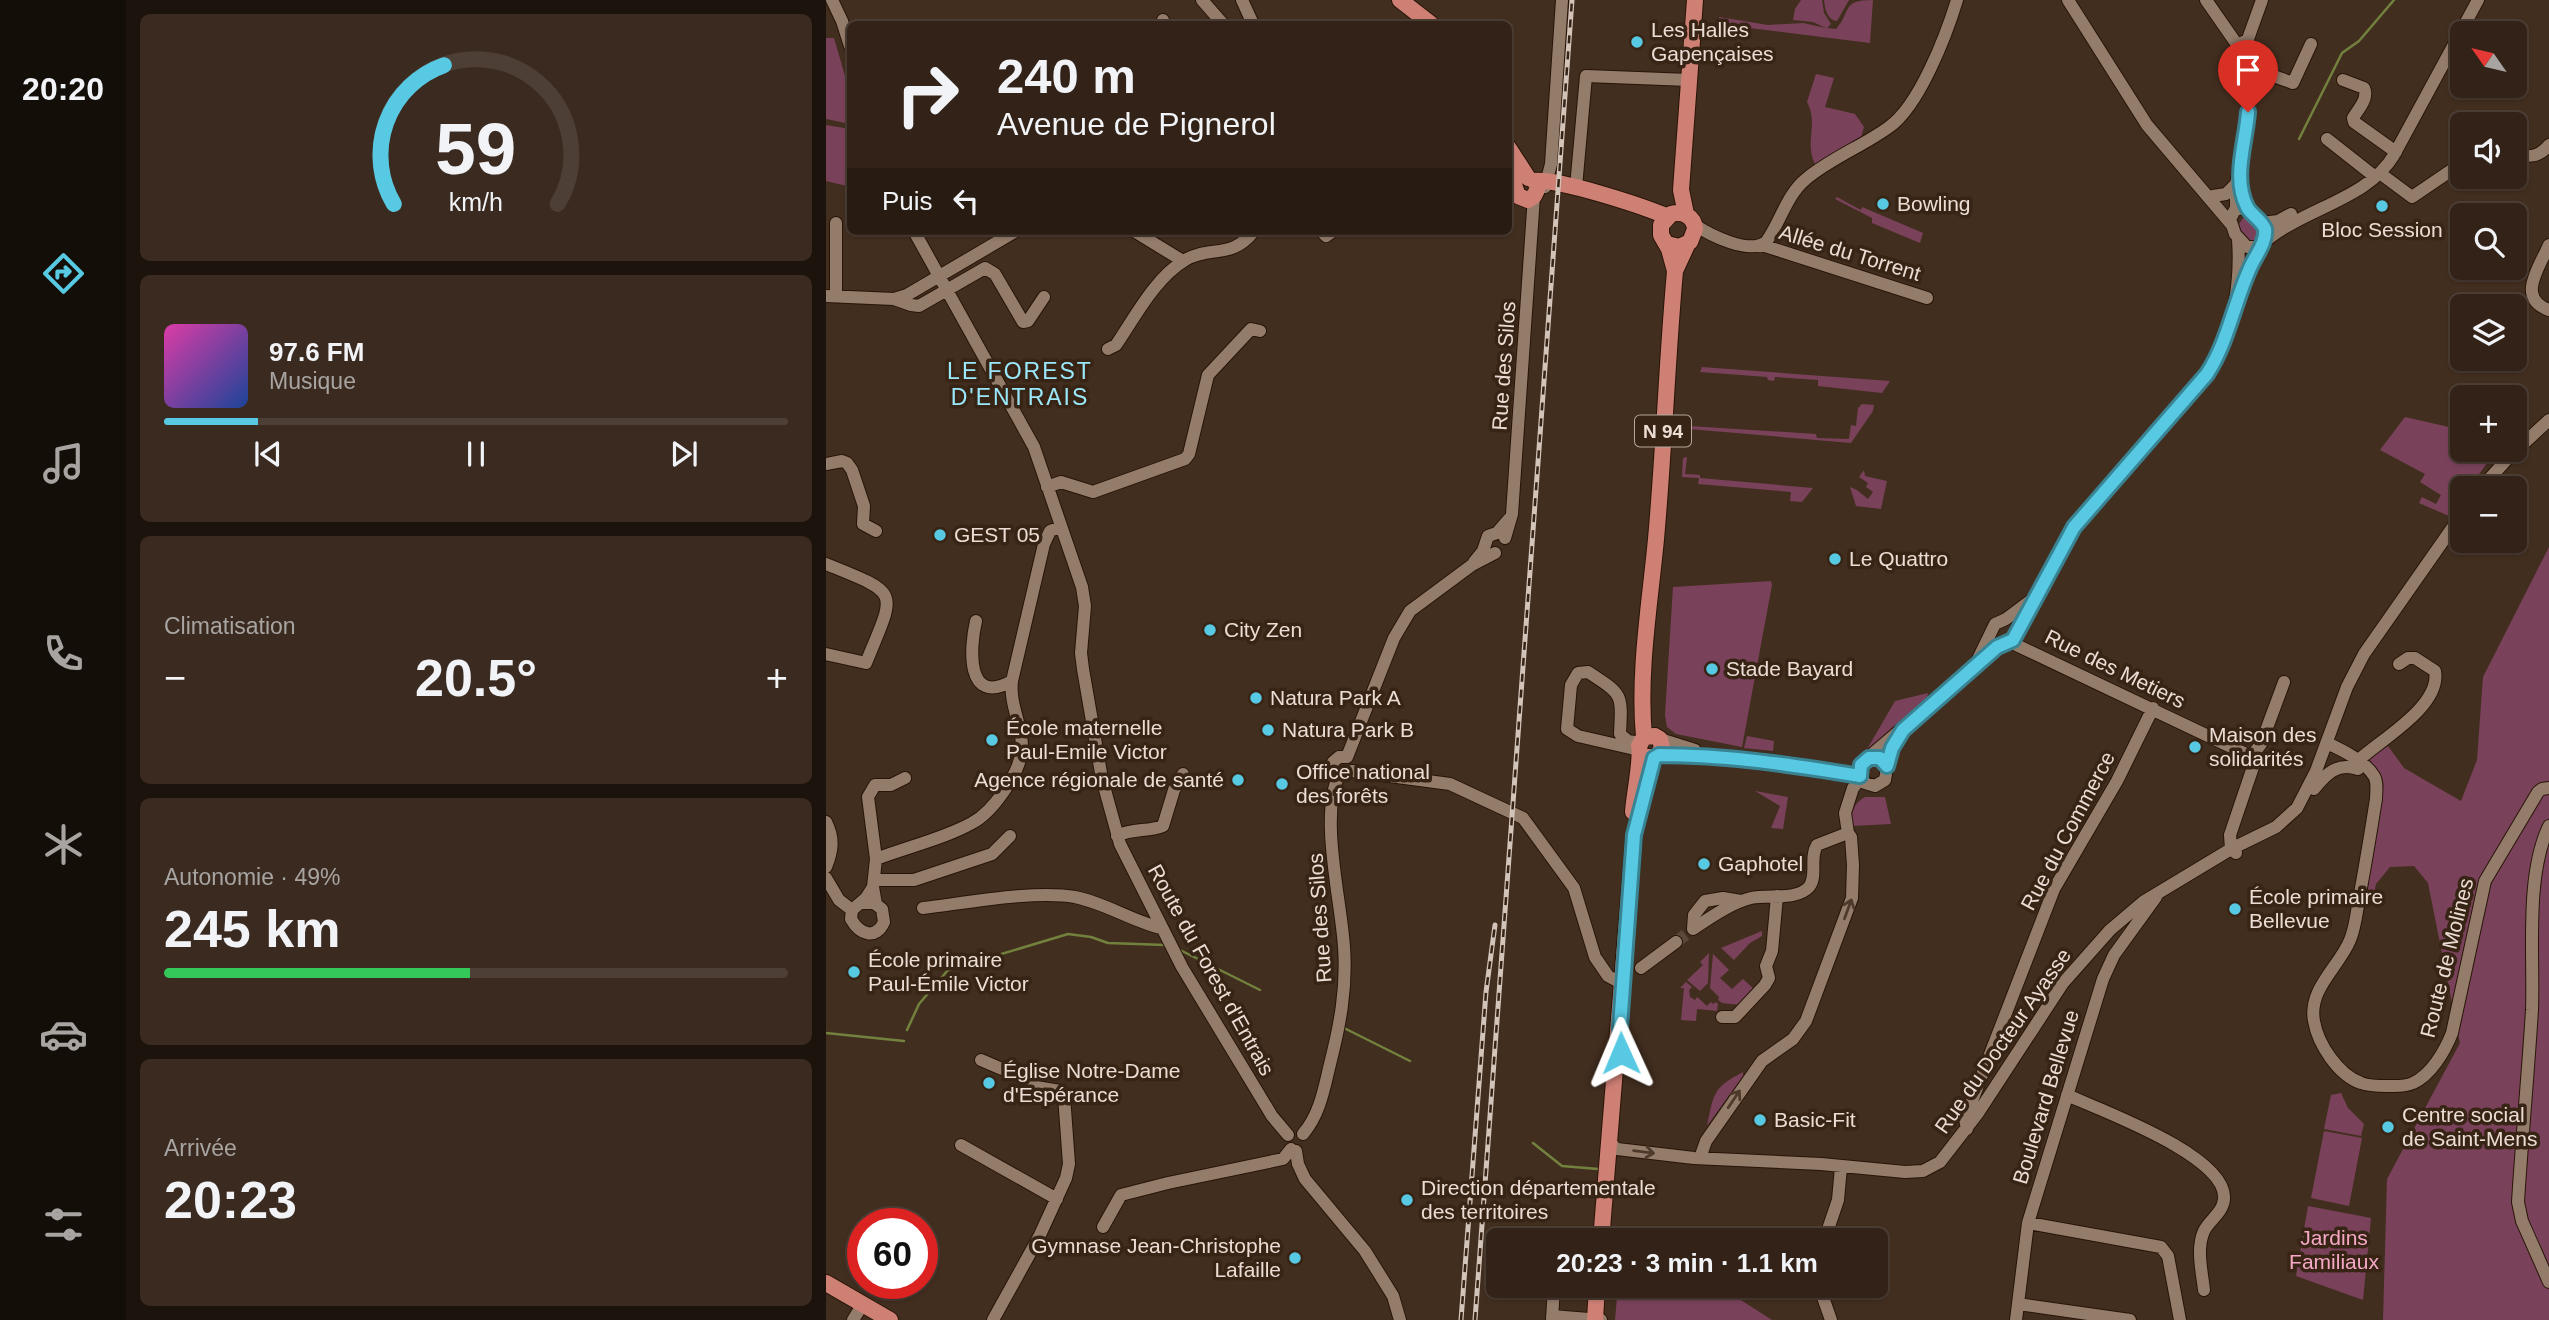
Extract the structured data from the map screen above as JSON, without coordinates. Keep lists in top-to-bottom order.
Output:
{
  "streets": {
    "main road": ["N 94"],
    "street": [
      "Allée du Torrent",
      "Rue des Silos",
      "Rue des Metiers",
      "Rue du Commerce",
      "Route de Molines",
      "Route du Forest d'Entrais",
      "Rue du Docteur Ayasse",
      "Boulevard Bellevue"
    ]
  },
  "crossings": [
    ["Allée du Torrent", "N 94"],
    ["Rue des Silos", "Route du Forest d'Entrais"],
    ["N 94", "Rue du Docteur Ayasse"],
    ["Rue des Metiers", "Rue du Commerce"],
    ["Rue du Commerce", "Rue du Docteur Ayasse"],
    ["Rue du Docteur Ayasse", "Boulevard Bellevue"]
  ],
  "districts": ["LE FOREST D'ENTRAIS"],
  "parks": ["Jardins Familiaux"],
  "places": [
    "Les Halles Gapençaises",
    "Bowling",
    "Bloc Session",
    "GEST 05",
    "Le Quattro",
    "City Zen",
    "Stade Bayard",
    "Natura Park A",
    "Natura Park B",
    "École maternelle Paul-Emile Victor",
    "Maison des solidarités",
    "Agence régionale de santé",
    "Office national des forêts",
    "Gaphotel",
    "École primaire Bellevue",
    "École primaire Paul-Émile Victor",
    "Église Notre-Dame d'Espérance",
    "Basic-Fit",
    "Centre social de Saint-Mens",
    "Direction départementale des territoires",
    "Gymnase Jean-Christophe Lafaille"
  ],
  "north": "top left",
  "page": {
    "tabs": "20:20",
    "map_buttons": ["+", "−"],
    "turn": ["240 m", "Avenue de Pignerol"],
    "then": "Puis",
    "song": ["97.6 FM", "Musique"],
    "tile": [
      "Climatisation",
      ["Autonomie · 49%", "245 km"],
      ["Arrivée", "20:23"]
    ],
    "heat": ["−", "20.5°", "+"],
    "limit": "60",
    "trip": "20:23 · 3 min · 1.1 km",
    "gauge": ["59", "km/h"]
  }
}
